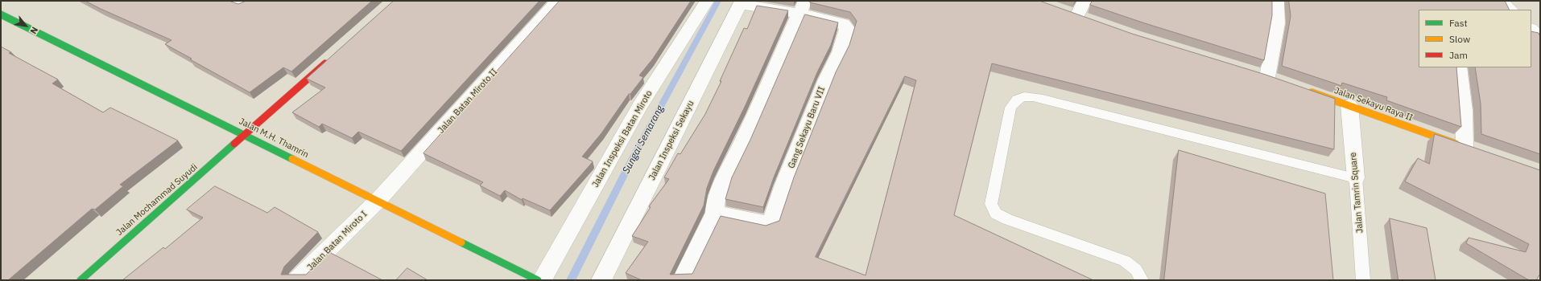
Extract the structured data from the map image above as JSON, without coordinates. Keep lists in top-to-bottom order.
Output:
{
  "streets": {
    "main road": ["Jalan Sekayu Raya II", "Jalan M.H. Thamrin", "Jalan Mochammad Suyudi"],
    "street": [
      "Jalan Batan Miroto II",
      "Gang Sekayu Baru VII",
      "Jalan Inspeksi Batan Miroto",
      "Jalan Inspeksi Sekayu",
      "Jalan Tamrin Square",
      "Jalan Batan Miroto I"
    ]
  },
  "crossings": [
    ["Jalan Batan Miroto II", "Jalan M.H. Thamrin"],
    ["Jalan Batan Miroto II", "Jalan Batan Miroto I"],
    ["Jalan Sekayu Raya II", "Jalan Tamrin Square"],
    ["Gang Sekayu Baru VII", "Jalan Inspeksi Sekayu"],
    ["Jalan M.H. Thamrin", "Jalan Mochammad Suyudi"],
    ["Jalan M.H. Thamrin", "Jalan Batan Miroto I"]
  ],
  "water": ["Sungai Semarang"],
  "legend": ["Fast", "Slow", "Jam"],
  "north": "bottom right"
}
